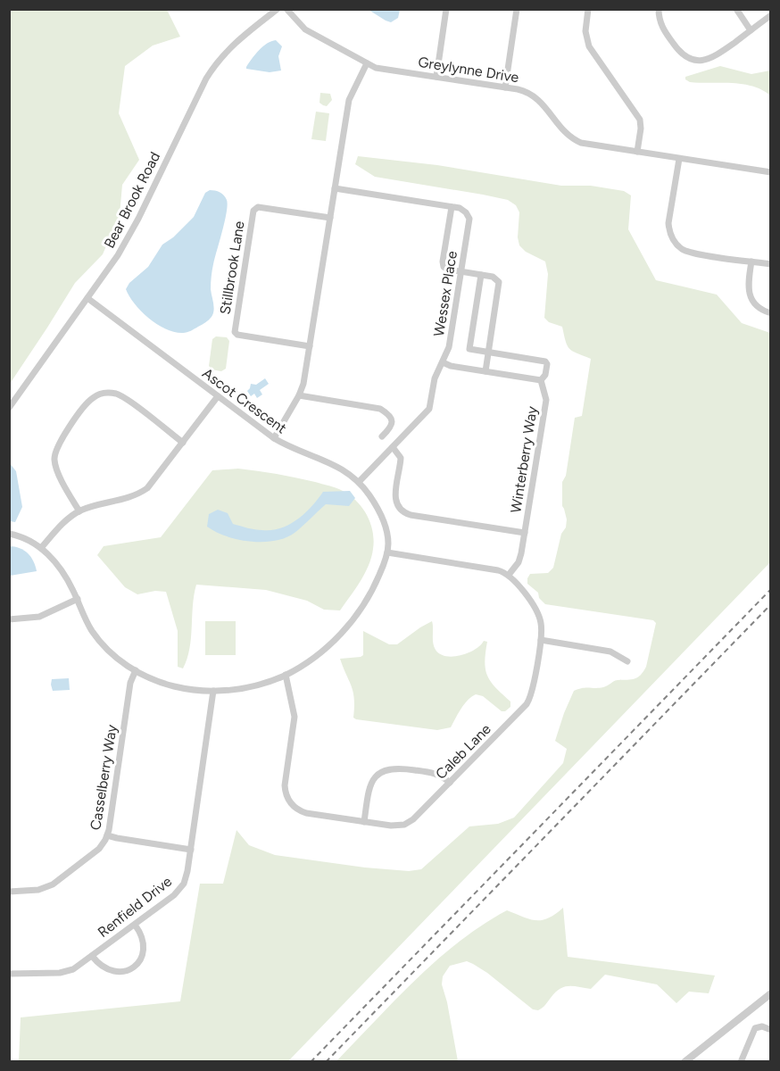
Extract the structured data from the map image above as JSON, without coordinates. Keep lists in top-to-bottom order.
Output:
{
  "streets": {
    "street": [
      "Greylynne Drive",
      "Bear Brook Road",
      "Stillbrook Lane",
      "Wessex Place",
      "Ascot Crescent",
      "Winterberry Way",
      "Caleb Lane",
      "Casselberry Way",
      "Renfield Drive"
    ]
  },
  "crossings": [
    ["Bear Brook Road", "Ascot Crescent"],
    ["Wessex Place", "Ascot Crescent"],
    ["Ascot Crescent", "Caleb Lane"],
    ["Ascot Crescent", "Casselberry Way"],
    ["Ascot Crescent", "Renfield Drive"],
    ["Winterberry Way", "Caleb Lane"]
  ]
}
